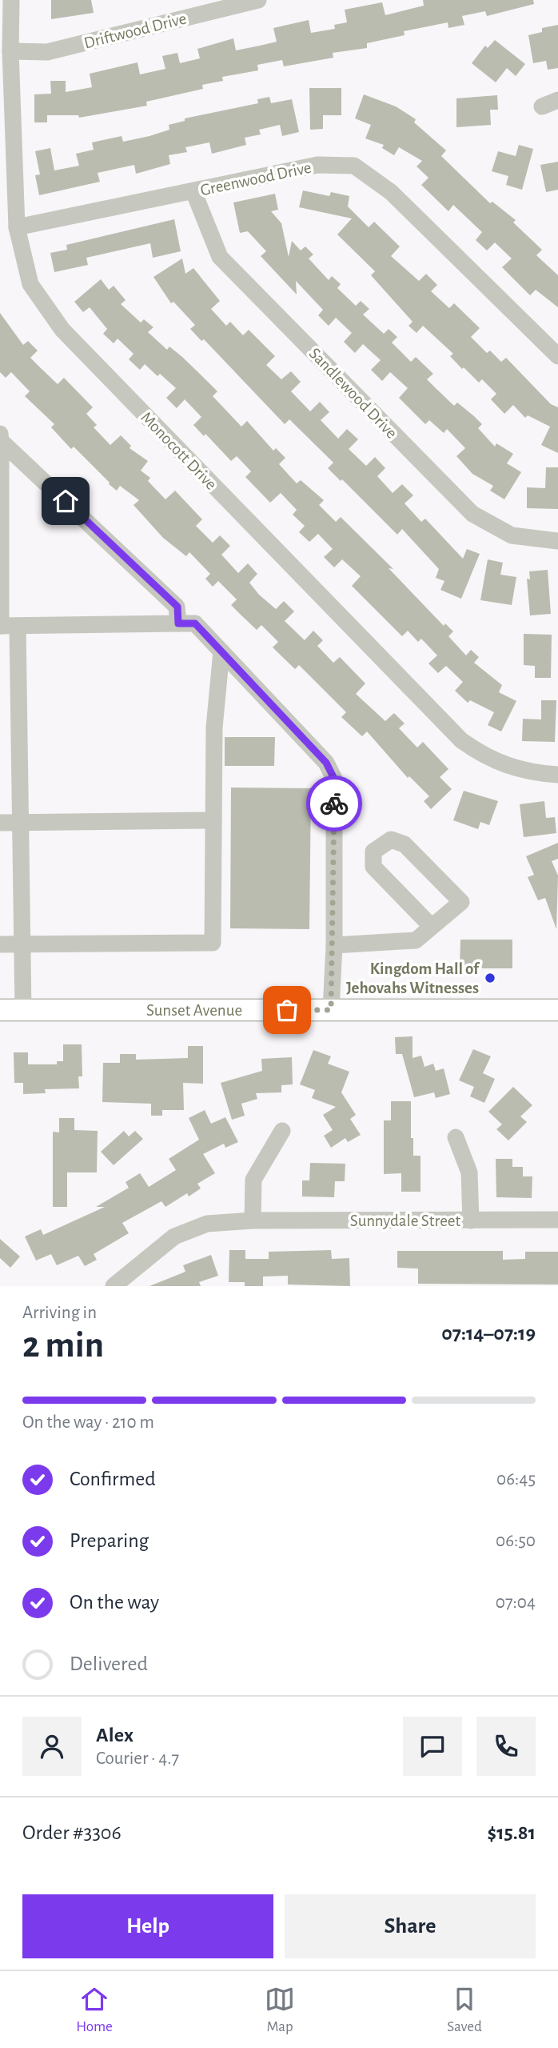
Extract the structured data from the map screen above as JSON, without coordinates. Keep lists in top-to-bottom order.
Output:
{
  "streets": {
    "main road": ["Sunset Avenue"],
    "street": [
      "Driftwood Drive",
      "Greenwood Drive",
      "Sandlewood Drive",
      "Monocott Drive",
      "Sunnydale Street"
    ]
  },
  "crossings": [
    ["Driftwood Drive", "Monocott Drive"],
    ["Greenwood Drive", "Sandlewood Drive"],
    ["Greenwood Drive", "Monocott Drive"]
  ],
  "places": ["Kingdom Hall of Jehovahs Witnesses"],
  "page": {
    "heading": ["2 min", "Arriving in", "07:14–07:19"],
    "panel": [
      "Alex",
      "Courier · 4.7",
      "Order #3306",
      "$15.81"
    ],
    "bar": "On the way · 210 m",
    "list": [
      ["Confirmed", "06:45"],
      ["Preparing", "06:50"],
      ["On the way", "07:04"],
      "Delivered"
    ],
    "buttons": ["Help", "Share"],
    "tabs": ["Home", "Map", "Saved"]
  }
}
